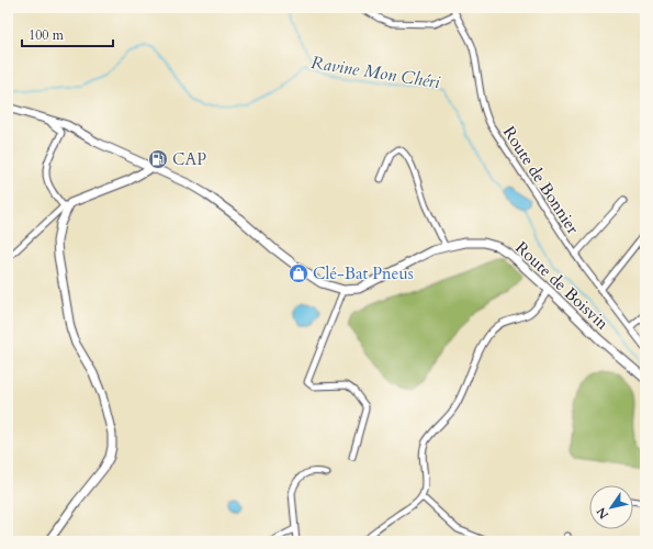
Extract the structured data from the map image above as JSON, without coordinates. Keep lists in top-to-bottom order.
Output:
{
  "streets": {
    "main road": ["Route de Boisvin"],
    "street": ["Route de Bonnier"]
  },
  "water": ["Ravine Mon Chéri"],
  "places": {
    "fuel station": ["CAP"],
    "shop": ["Clé-Bat Pneus"]
  },
  "scale_bar": "100 m",
  "north": "bottom left"
}
